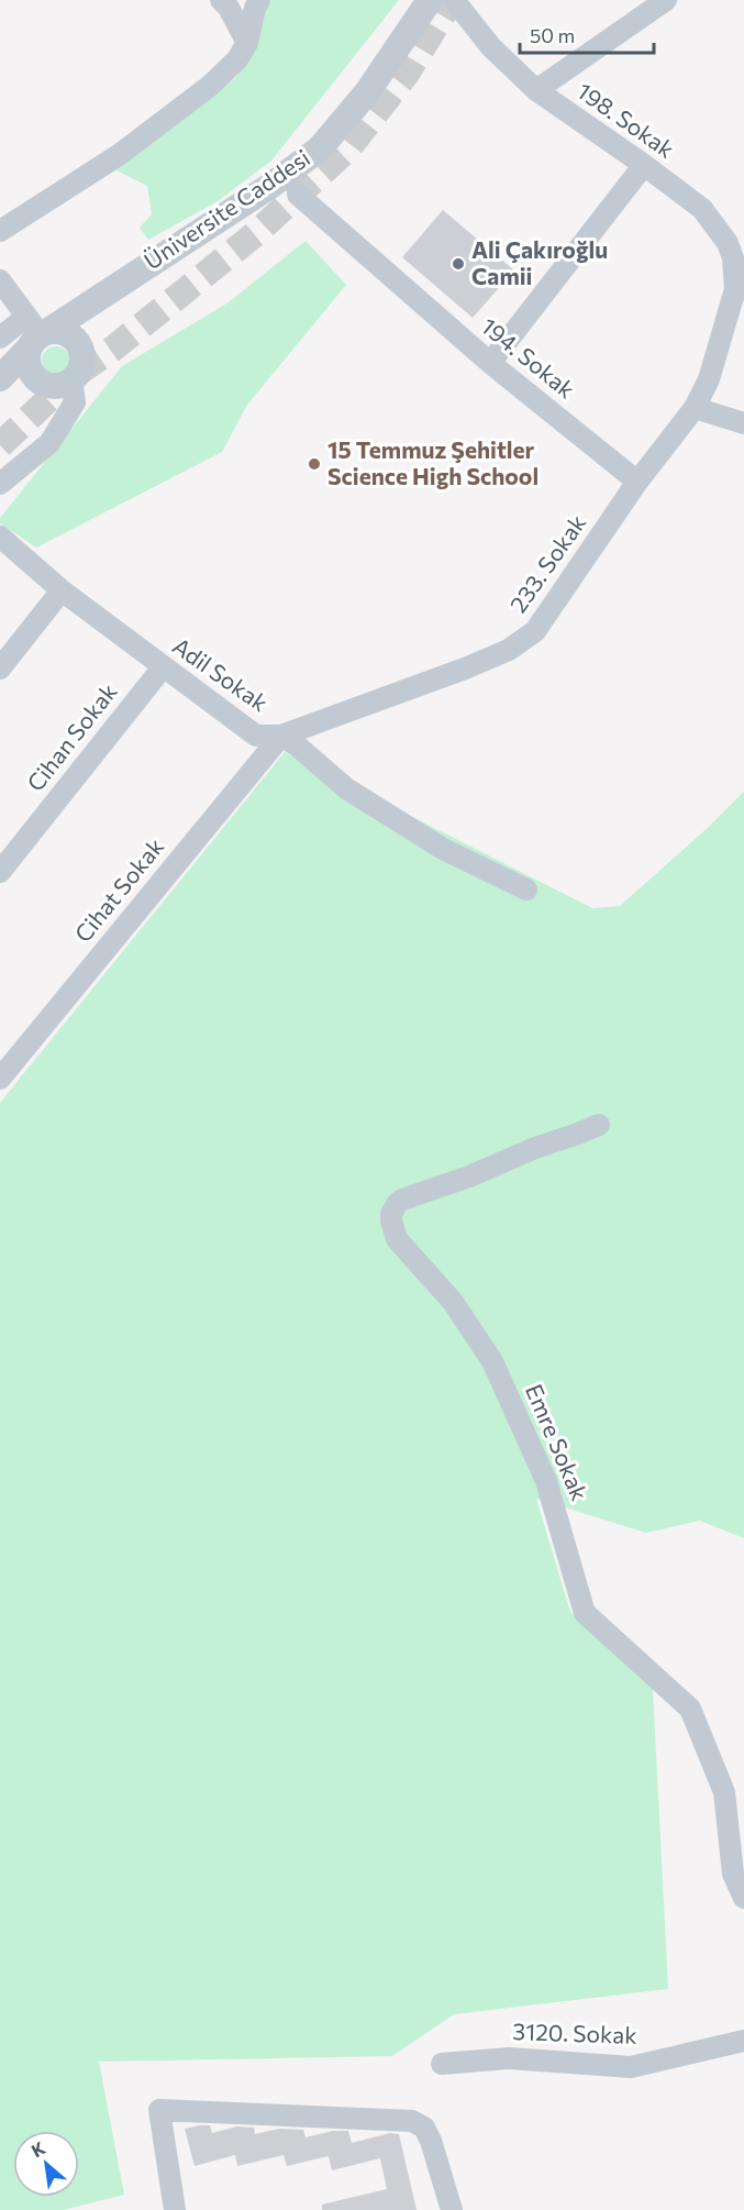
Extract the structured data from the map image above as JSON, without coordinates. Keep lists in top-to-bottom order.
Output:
{
  "streets": {
    "street": [
      "198. Sokak",
      "Üniversite Caddesi",
      "194. Sokak",
      "233. Sokak",
      "Adil Sokak",
      "Cihan Sokak",
      "Cihat Sokak",
      "Emre Sokak",
      "3120. Sokak"
    ]
  },
  "crossings": [
    ["198. Sokak", "233. Sokak"],
    ["194. Sokak", "233. Sokak"],
    ["233. Sokak", "Adil Sokak"],
    ["233. Sokak", "Cihat Sokak"],
    ["Adil Sokak", "Cihan Sokak"],
    ["Adil Sokak", "Cihat Sokak"]
  ],
  "places": ["Ali Çakıroğlu Camii", "15 Temmuz Şehitler Science High School"],
  "scale_bar": "50 m",
  "north": "top left"
}
